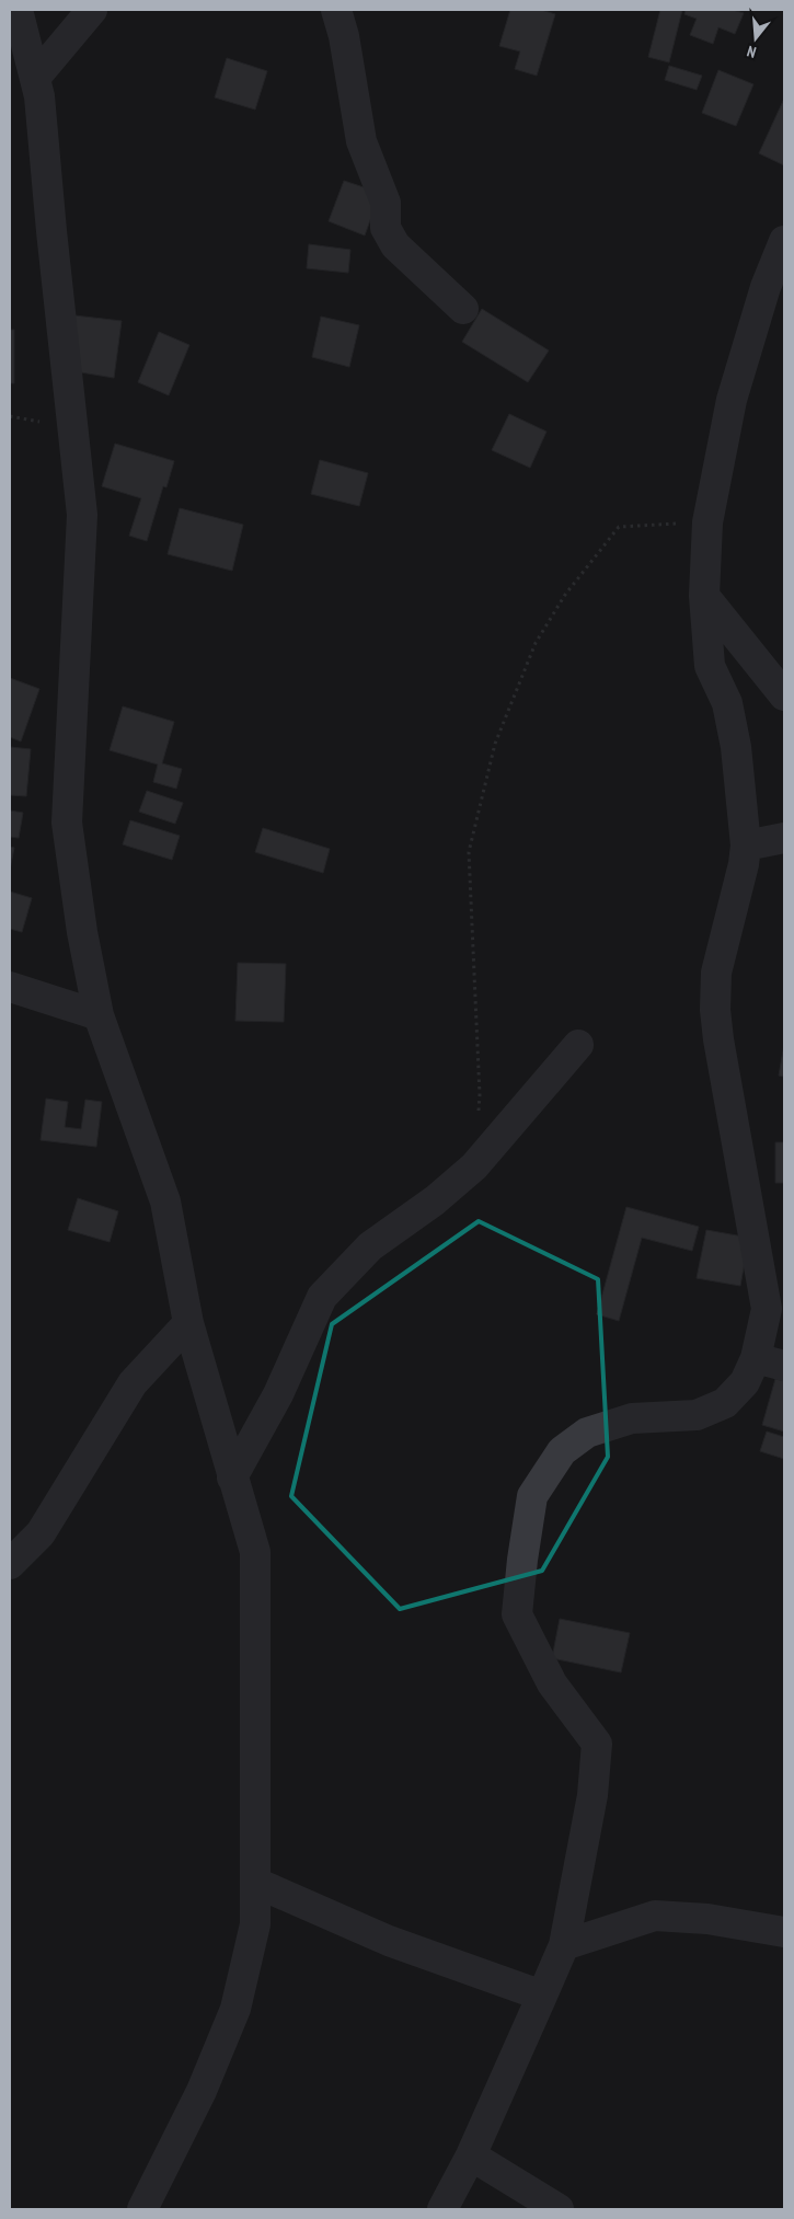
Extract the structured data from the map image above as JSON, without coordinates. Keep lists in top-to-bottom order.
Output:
{
  "north": "bottom"
}
